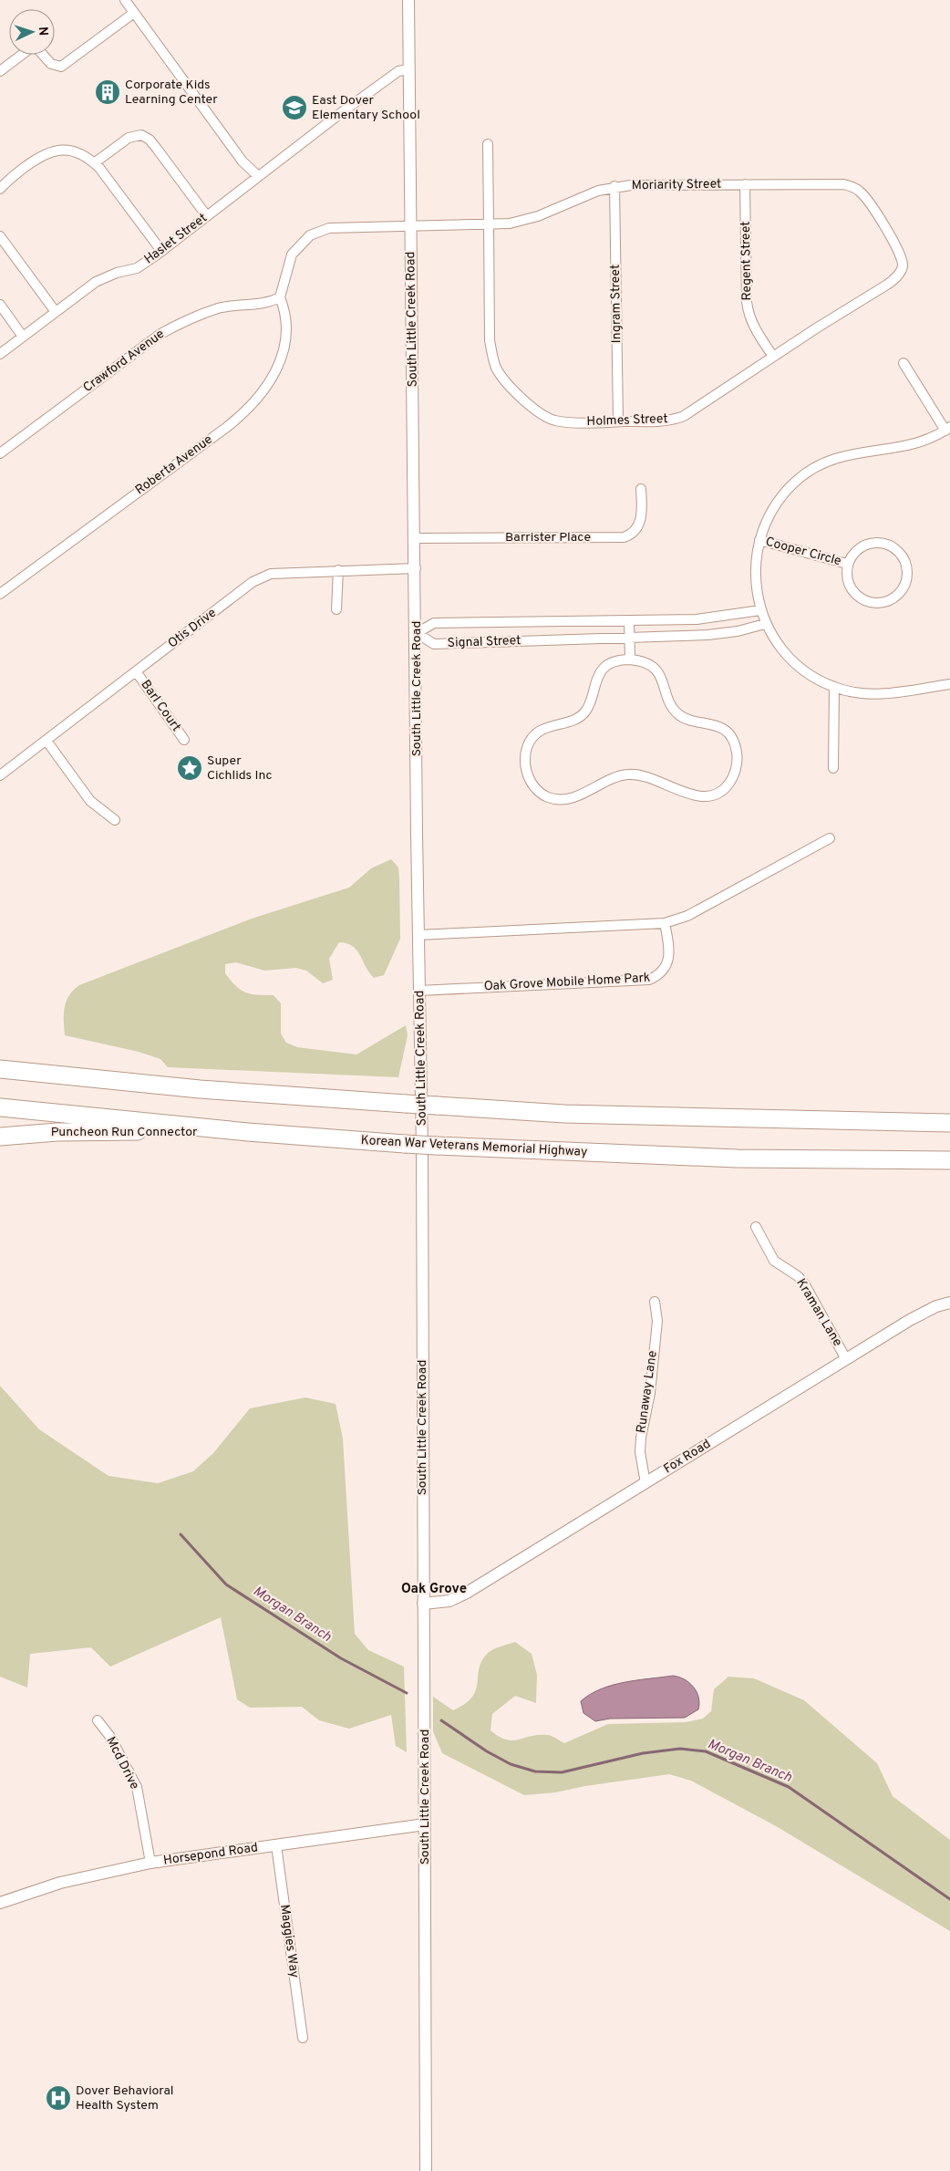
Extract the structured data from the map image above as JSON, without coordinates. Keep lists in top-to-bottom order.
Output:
{
  "streets": {
    "highway": ["Puncheon Run Connector", "Korean War Veterans Memorial Highway"],
    "street": [
      "Moriarity Street",
      "Haslet Street",
      "Regent Street",
      "Ingram Street",
      "South Little Creek Road",
      "Crawford Avenue",
      "Holmes Street",
      "Roberta Avenue",
      "Barrister Place",
      "Cooper Circle",
      "Otis Drive",
      "Signal Street",
      "Barl Court",
      "Oak Grove Mobile Home Park",
      "Kraman Lane",
      "Runaway Lane",
      "Fox Road",
      "Mcd Drive",
      "Horsepond Road",
      "Maggies Way"
    ]
  },
  "crossings": [
    ["Moriarity Street", "Regent Street"],
    ["Moriarity Street", "Ingram Street"],
    ["Moriarity Street", "South Little Creek Road"],
    ["Moriarity Street", "Holmes Street"],
    ["Haslet Street", "South Little Creek Road"],
    ["Regent Street", "Holmes Street"],
    ["Ingram Street", "Holmes Street"],
    ["South Little Creek Road", "Barrister Place"],
    ["South Little Creek Road", "Otis Drive"],
    ["South Little Creek Road", "Signal Street"],
    ["South Little Creek Road", "Oak Grove Mobile Home Park"],
    ["South Little Creek Road", "Fox Road"],
    ["South Little Creek Road", "Horsepond Road"],
    ["Crawford Avenue", "Roberta Avenue"],
    ["Otis Drive", "Barl Court"],
    ["Puncheon Run Connector", "Korean War Veterans Memorial Highway"],
    ["Kraman Lane", "Fox Road"],
    ["Runaway Lane", "Fox Road"],
    ["Mcd Drive", "Horsepond Road"],
    ["Horsepond Road", "Maggies Way"]
  ],
  "districts": ["Oak Grove"],
  "water": ["Morgan Branch"],
  "places": {
    "building": ["Corporate Kids Learning Center"],
    "school or university": ["East Dover Elementary School"],
    "place": ["Super Cichlids Inc"],
    "hospital": ["Dover Behavioral Health System"]
  },
  "north": "right"
}
